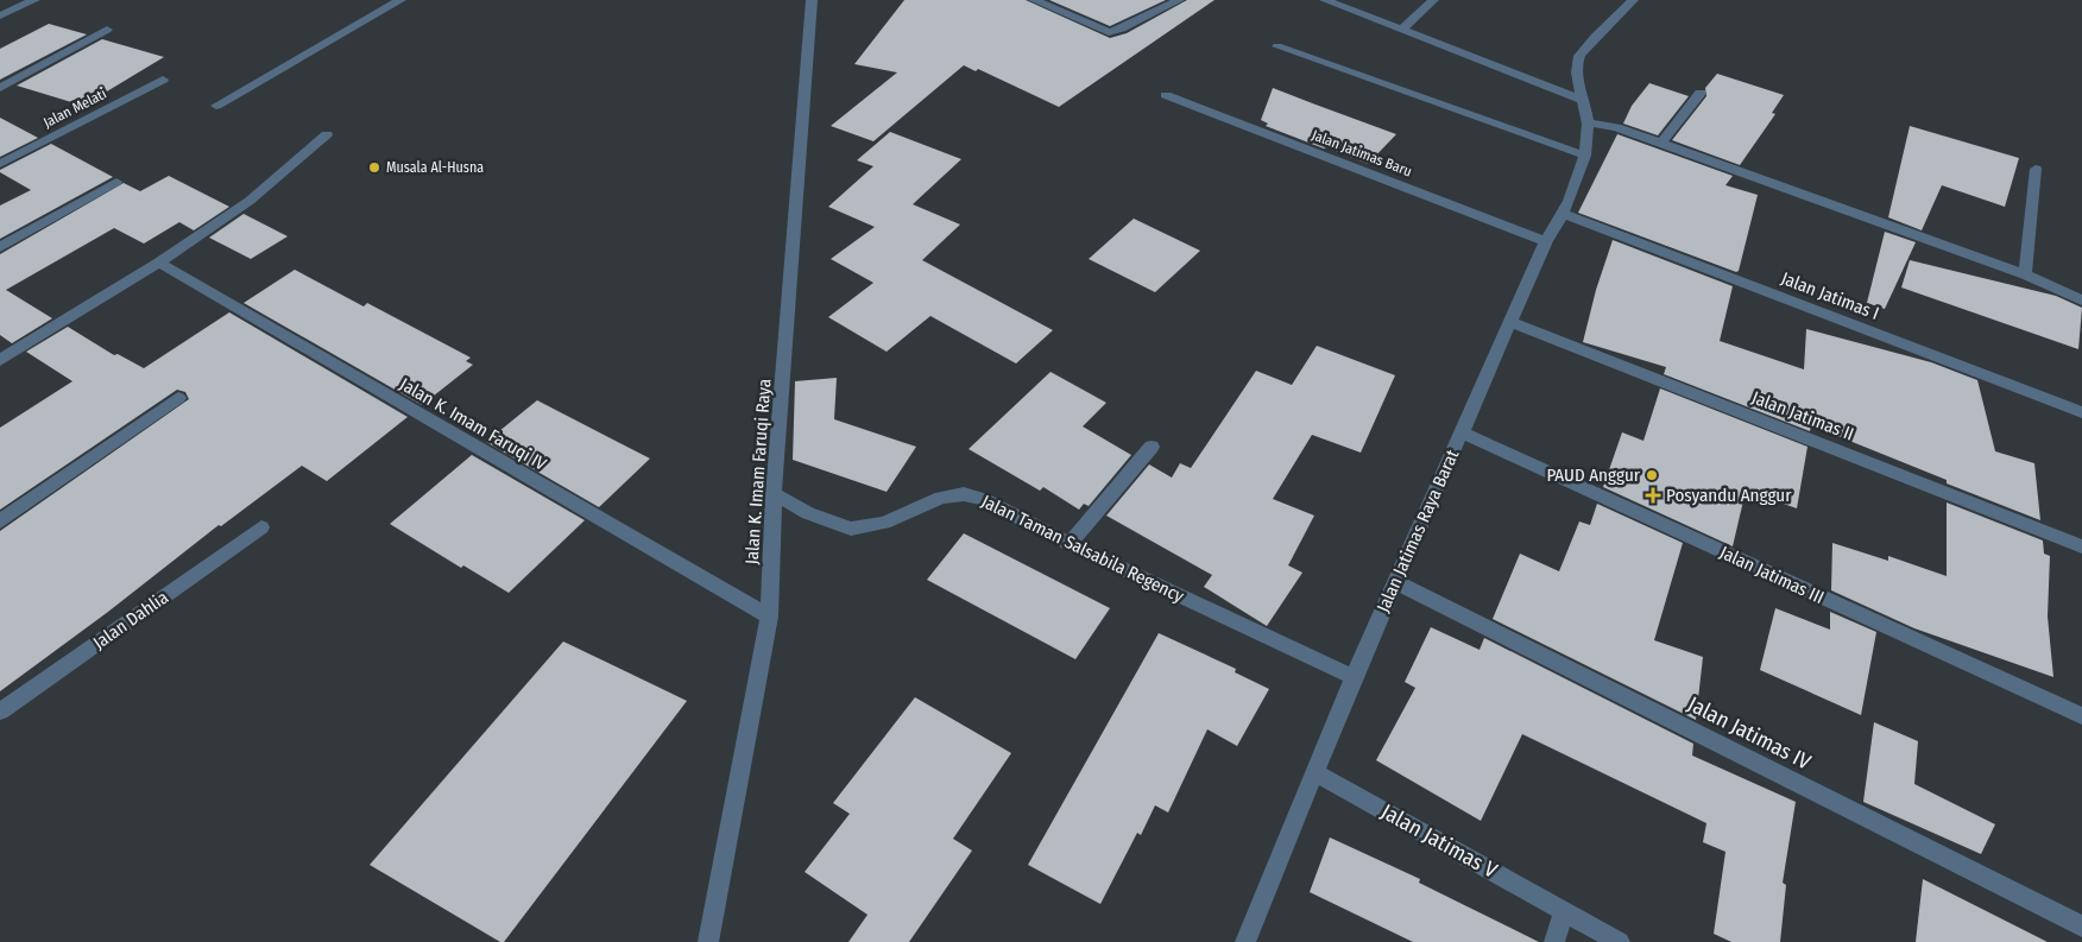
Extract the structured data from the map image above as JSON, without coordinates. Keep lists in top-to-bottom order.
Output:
{
  "streets": {
    "street": [
      "Jalan Melati",
      "Jalan Jatimas Baru",
      "Jalan Jatimas I",
      "Jalan Jatimas II",
      "Jalan K. Imam Faruqi IV",
      "Jalan K. Imam Faruqi Raya",
      "Jalan Jatimas Raya Barat",
      "Jalan Taman Salsabila Regency",
      "Jalan Jatimas III",
      "Jalan Dahlia",
      "Jalan Jatimas IV",
      "Jalan Jatimas V"
    ]
  },
  "crossings": [
    ["Jalan Jatimas Baru", "Jalan Jatimas Raya Barat"],
    ["Jalan Jatimas I", "Jalan Jatimas Raya Barat"],
    ["Jalan Jatimas II", "Jalan Jatimas Raya Barat"],
    ["Jalan K. Imam Faruqi IV", "Jalan K. Imam Faruqi Raya"],
    ["Jalan K. Imam Faruqi Raya", "Jalan Taman Salsabila Regency"],
    ["Jalan Jatimas Raya Barat", "Jalan Taman Salsabila Regency"],
    ["Jalan Jatimas Raya Barat", "Jalan Jatimas III"],
    ["Jalan Jatimas Raya Barat", "Jalan Jatimas IV"],
    ["Jalan Jatimas Raya Barat", "Jalan Jatimas V"]
  ],
  "places": {
    "other": ["Musala Al-Husna", "PAUD Anggur"],
    "health": ["Posyandu Anggur"]
  }
}
